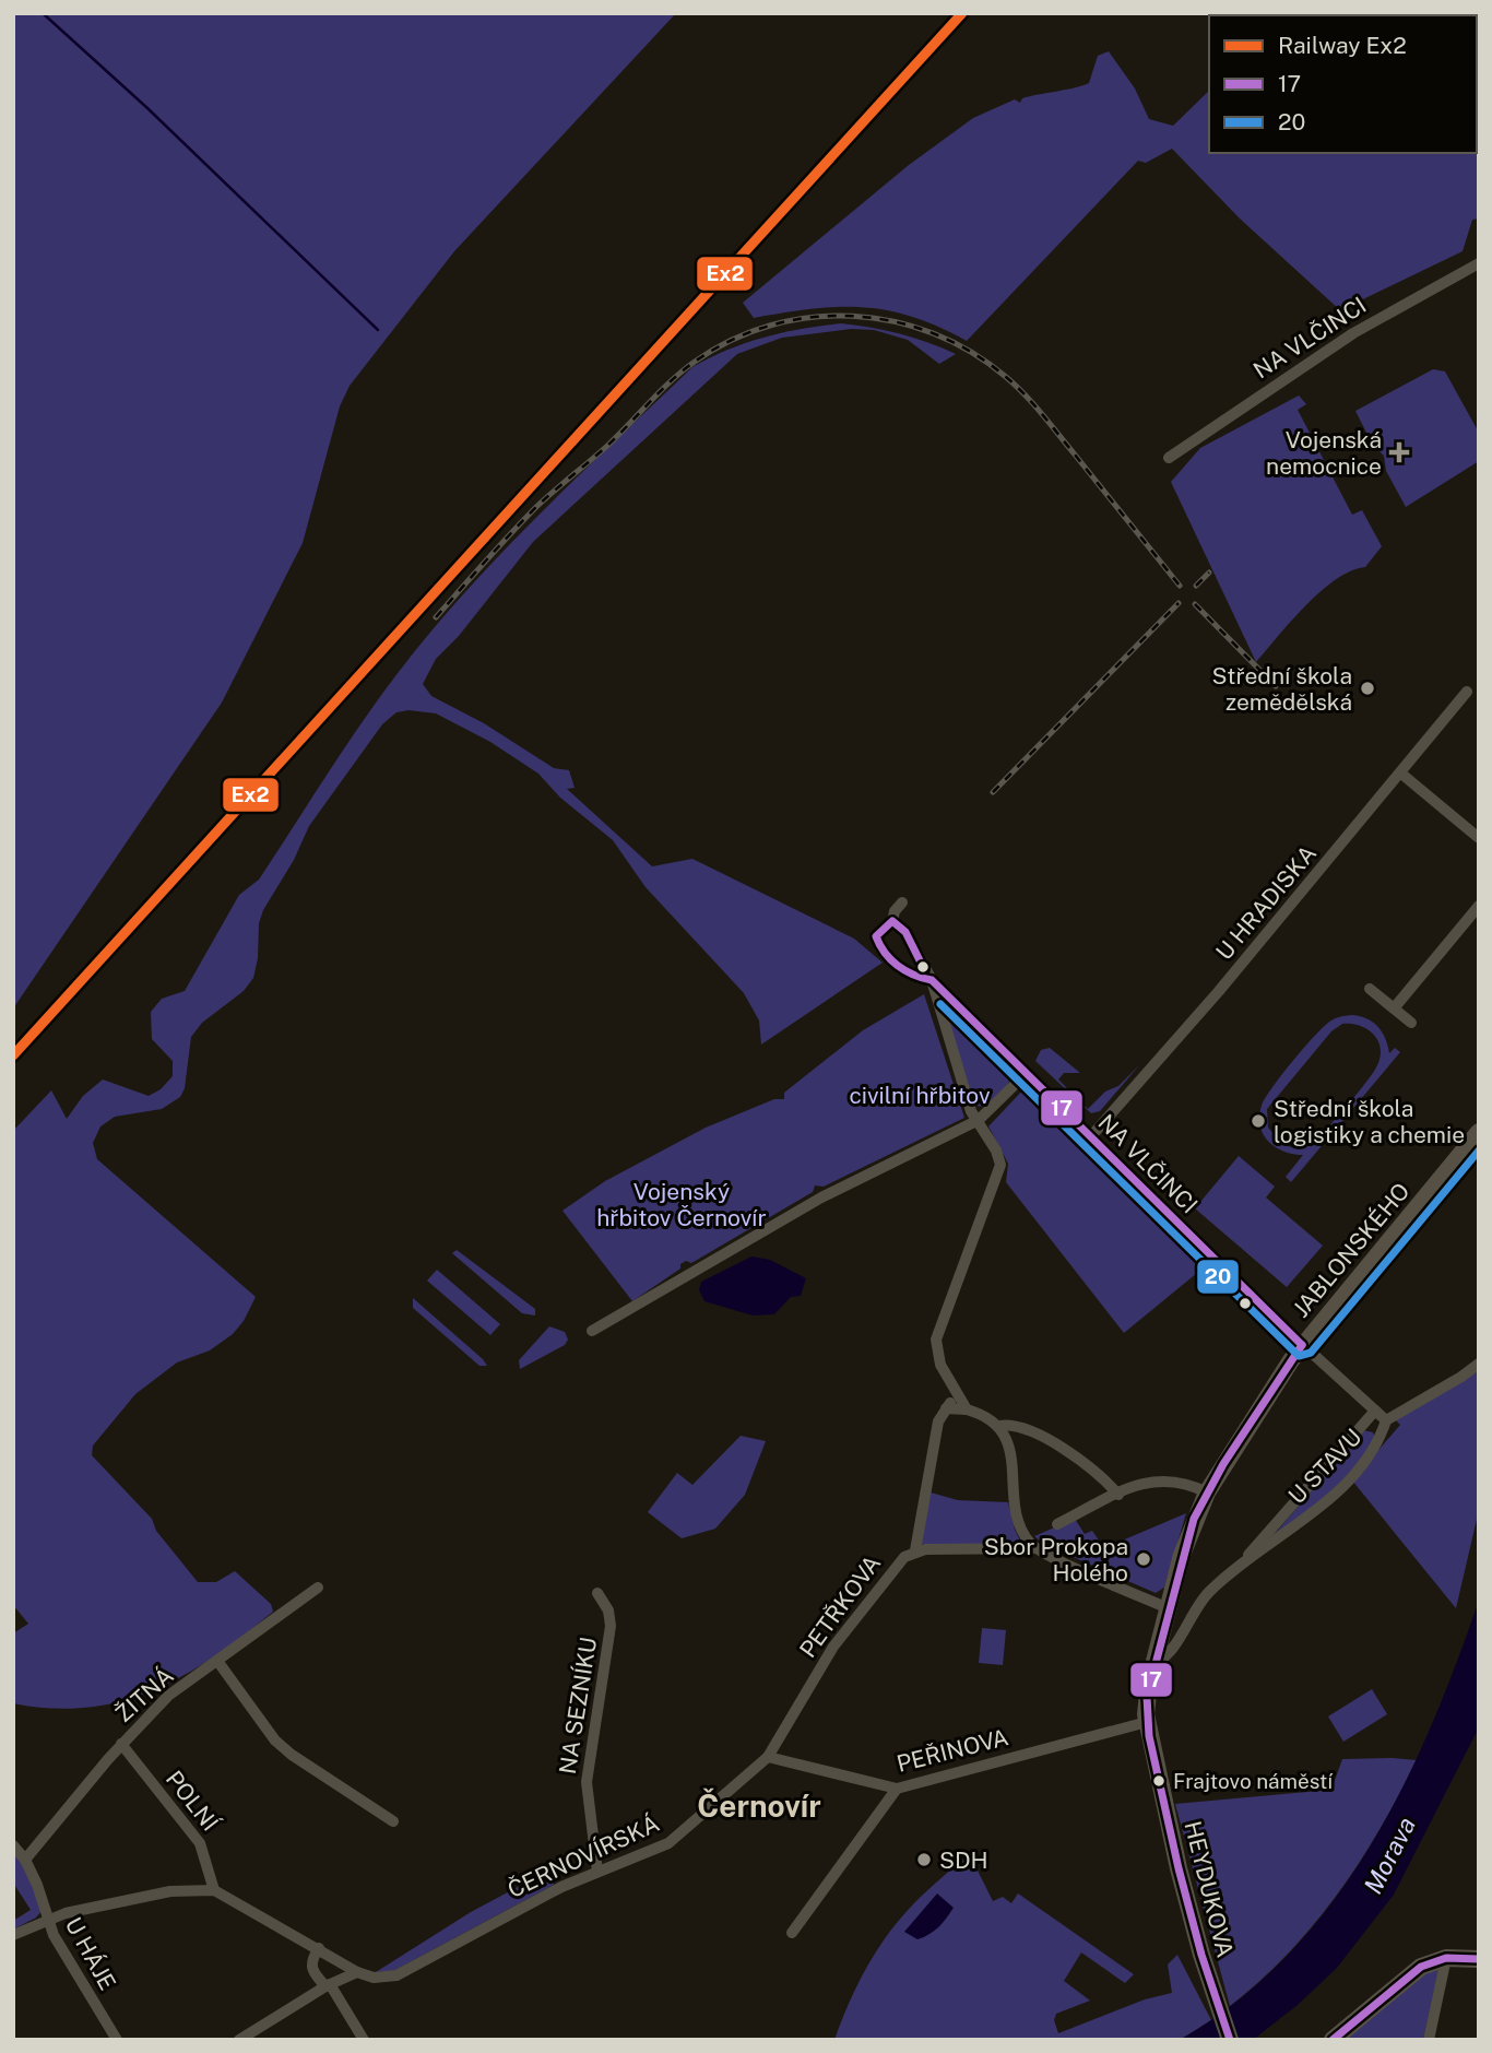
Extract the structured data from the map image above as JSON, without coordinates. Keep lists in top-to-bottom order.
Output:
{
  "streets": {
    "street": [
      "NA VLČINCI",
      "U HRADISKA",
      "JABLONSKÉHO",
      "U STAVU",
      "PETŘKOVA",
      "ŽITNÁ",
      "NA SEZNÍKU",
      "PEŘINOVA",
      "POLNÍ",
      "ČERNOVÍRSKÁ",
      "HEYDUKOVA",
      "U HÁJE"
    ]
  },
  "crossings": [
    ["NA VLČINCI", "U HRADISKA"],
    ["NA VLČINCI", "JABLONSKÉHO"],
    ["NA VLČINCI", "U STAVU"],
    ["JABLONSKÉHO", "HEYDUKOVA"],
    ["U STAVU", "HEYDUKOVA"],
    ["PETŘKOVA", "PEŘINOVA"],
    ["PETŘKOVA", "ČERNOVÍRSKÁ"],
    ["ŽITNÁ", "POLNÍ"],
    ["ŽITNÁ", "U HÁJE"],
    ["NA SEZNÍKU", "ČERNOVÍRSKÁ"],
    ["PEŘINOVA", "ČERNOVÍRSKÁ"],
    ["PEŘINOVA", "HEYDUKOVA"]
  ],
  "districts": ["Černovír"],
  "water": ["Morava"],
  "parks": ["civilní hřbitov", "Vojenský hřbitov Černovír"],
  "places": {
    "health": ["Vojenská nemocnice"],
    "other": [
      "Střední škola zemědělská",
      "Střední škola logistiky a chemie",
      "Sbor Prokopa Holého",
      "Frajtovo náměstí",
      "SDH"
    ]
  },
  "lines": ["rail line Ex2", "transit line 17", "transit line 20"],
  "legend": ["Railway Ex2", "17", "20"]
}
